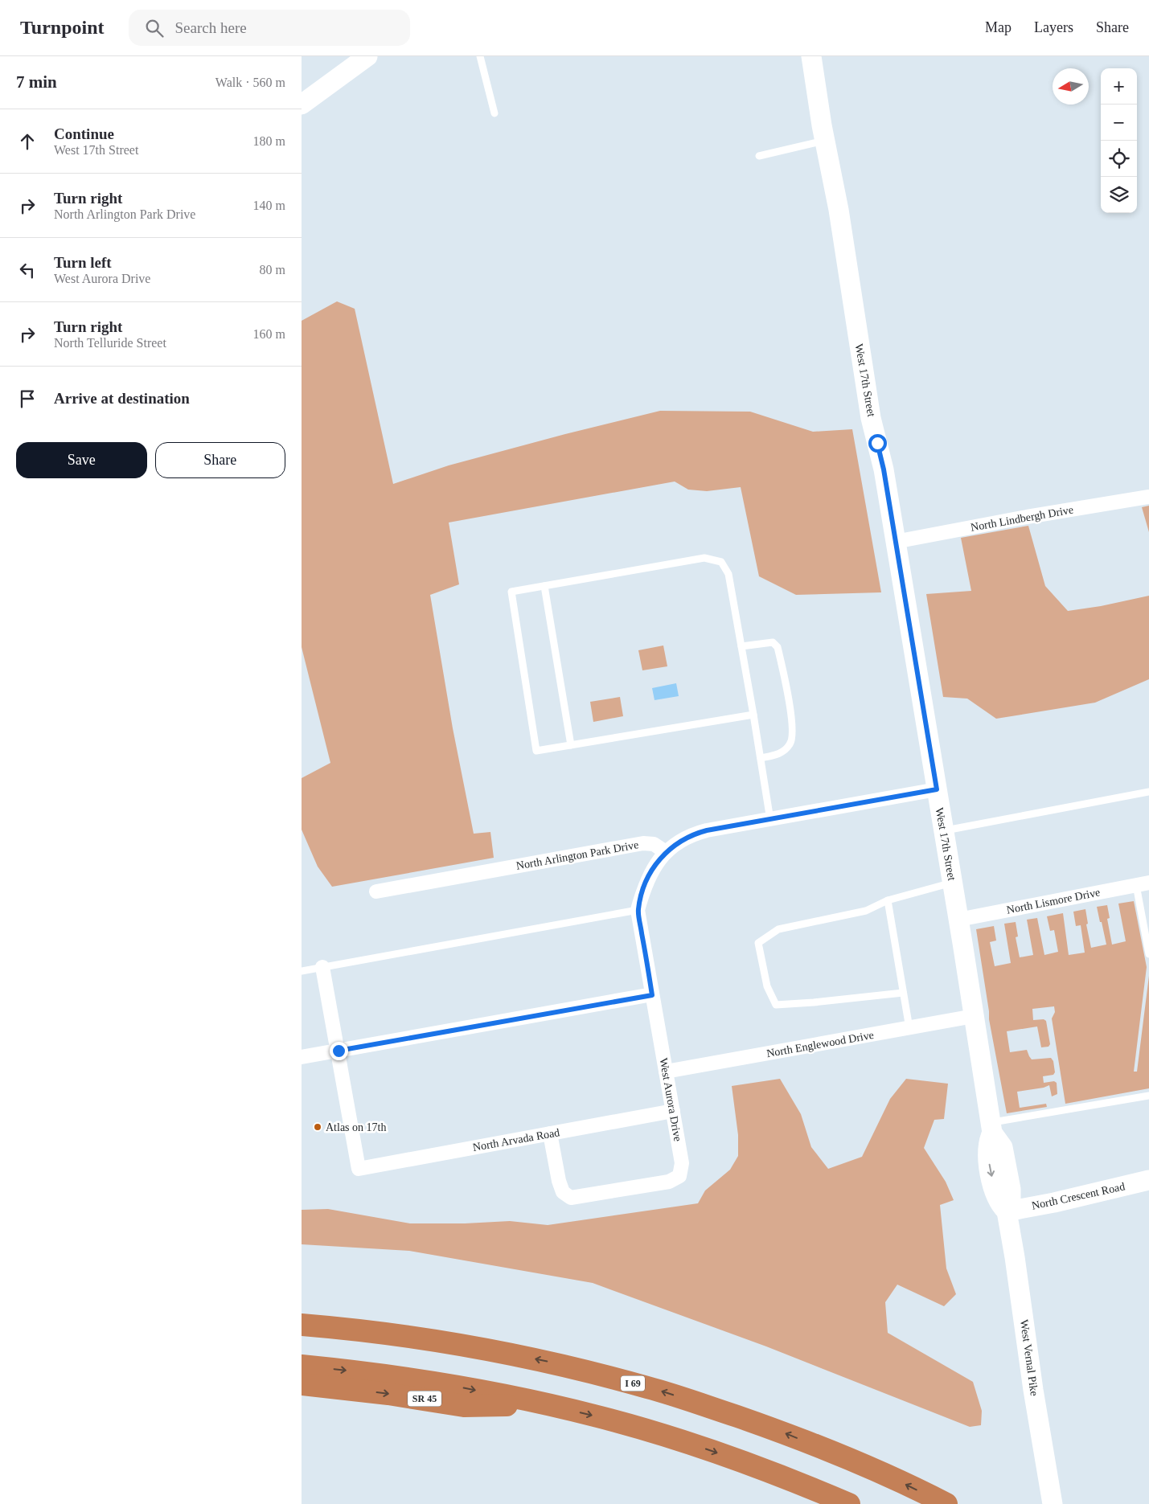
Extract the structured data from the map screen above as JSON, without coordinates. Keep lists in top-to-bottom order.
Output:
{
  "streets": {
    "highway": ["I 69", "SR 45"],
    "main road": ["West 17th Street", "North Crescent Road", "West Vernal Pike"],
    "street": [
      "North Lindbergh Drive",
      "North Arlington Park Drive",
      "North Lismore Drive",
      "North Englewood Drive",
      "West Aurora Drive",
      "North Arvada Road"
    ]
  },
  "crossings": [
    ["West 17th Street", "North Lindbergh Drive"],
    ["West 17th Street", "North Lismore Drive"],
    ["West 17th Street", "North Englewood Drive"],
    ["West 17th Street", "North Crescent Road"],
    ["West 17th Street", "West Vernal Pike"],
    ["North Arlington Park Drive", "West Aurora Drive"],
    ["North Englewood Drive", "West Aurora Drive"],
    ["West Aurora Drive", "North Arvada Road"],
    ["North Crescent Road", "West Vernal Pike"]
  ],
  "places": ["Atlas on 17th"],
  "north": "left",
  "page": {
    "header": "Turnpoint",
    "search": "Search here",
    "nav": ["Map", "Layers", "Share"],
    "heading": ["7 min", "Walk · 560 m"],
    "map_buttons": ["+", "−"],
    "list": [
      ["Continue", "West 17th Street", "180 m"],
      ["Turn right", "North Arlington Park Drive", "140 m"],
      ["Turn left", "West Aurora Drive", "80 m"],
      ["Turn right", "North Telluride Street", "160 m"],
      "Arrive at destination"
    ],
    "buttons": ["Save", "Share"]
  }
}
